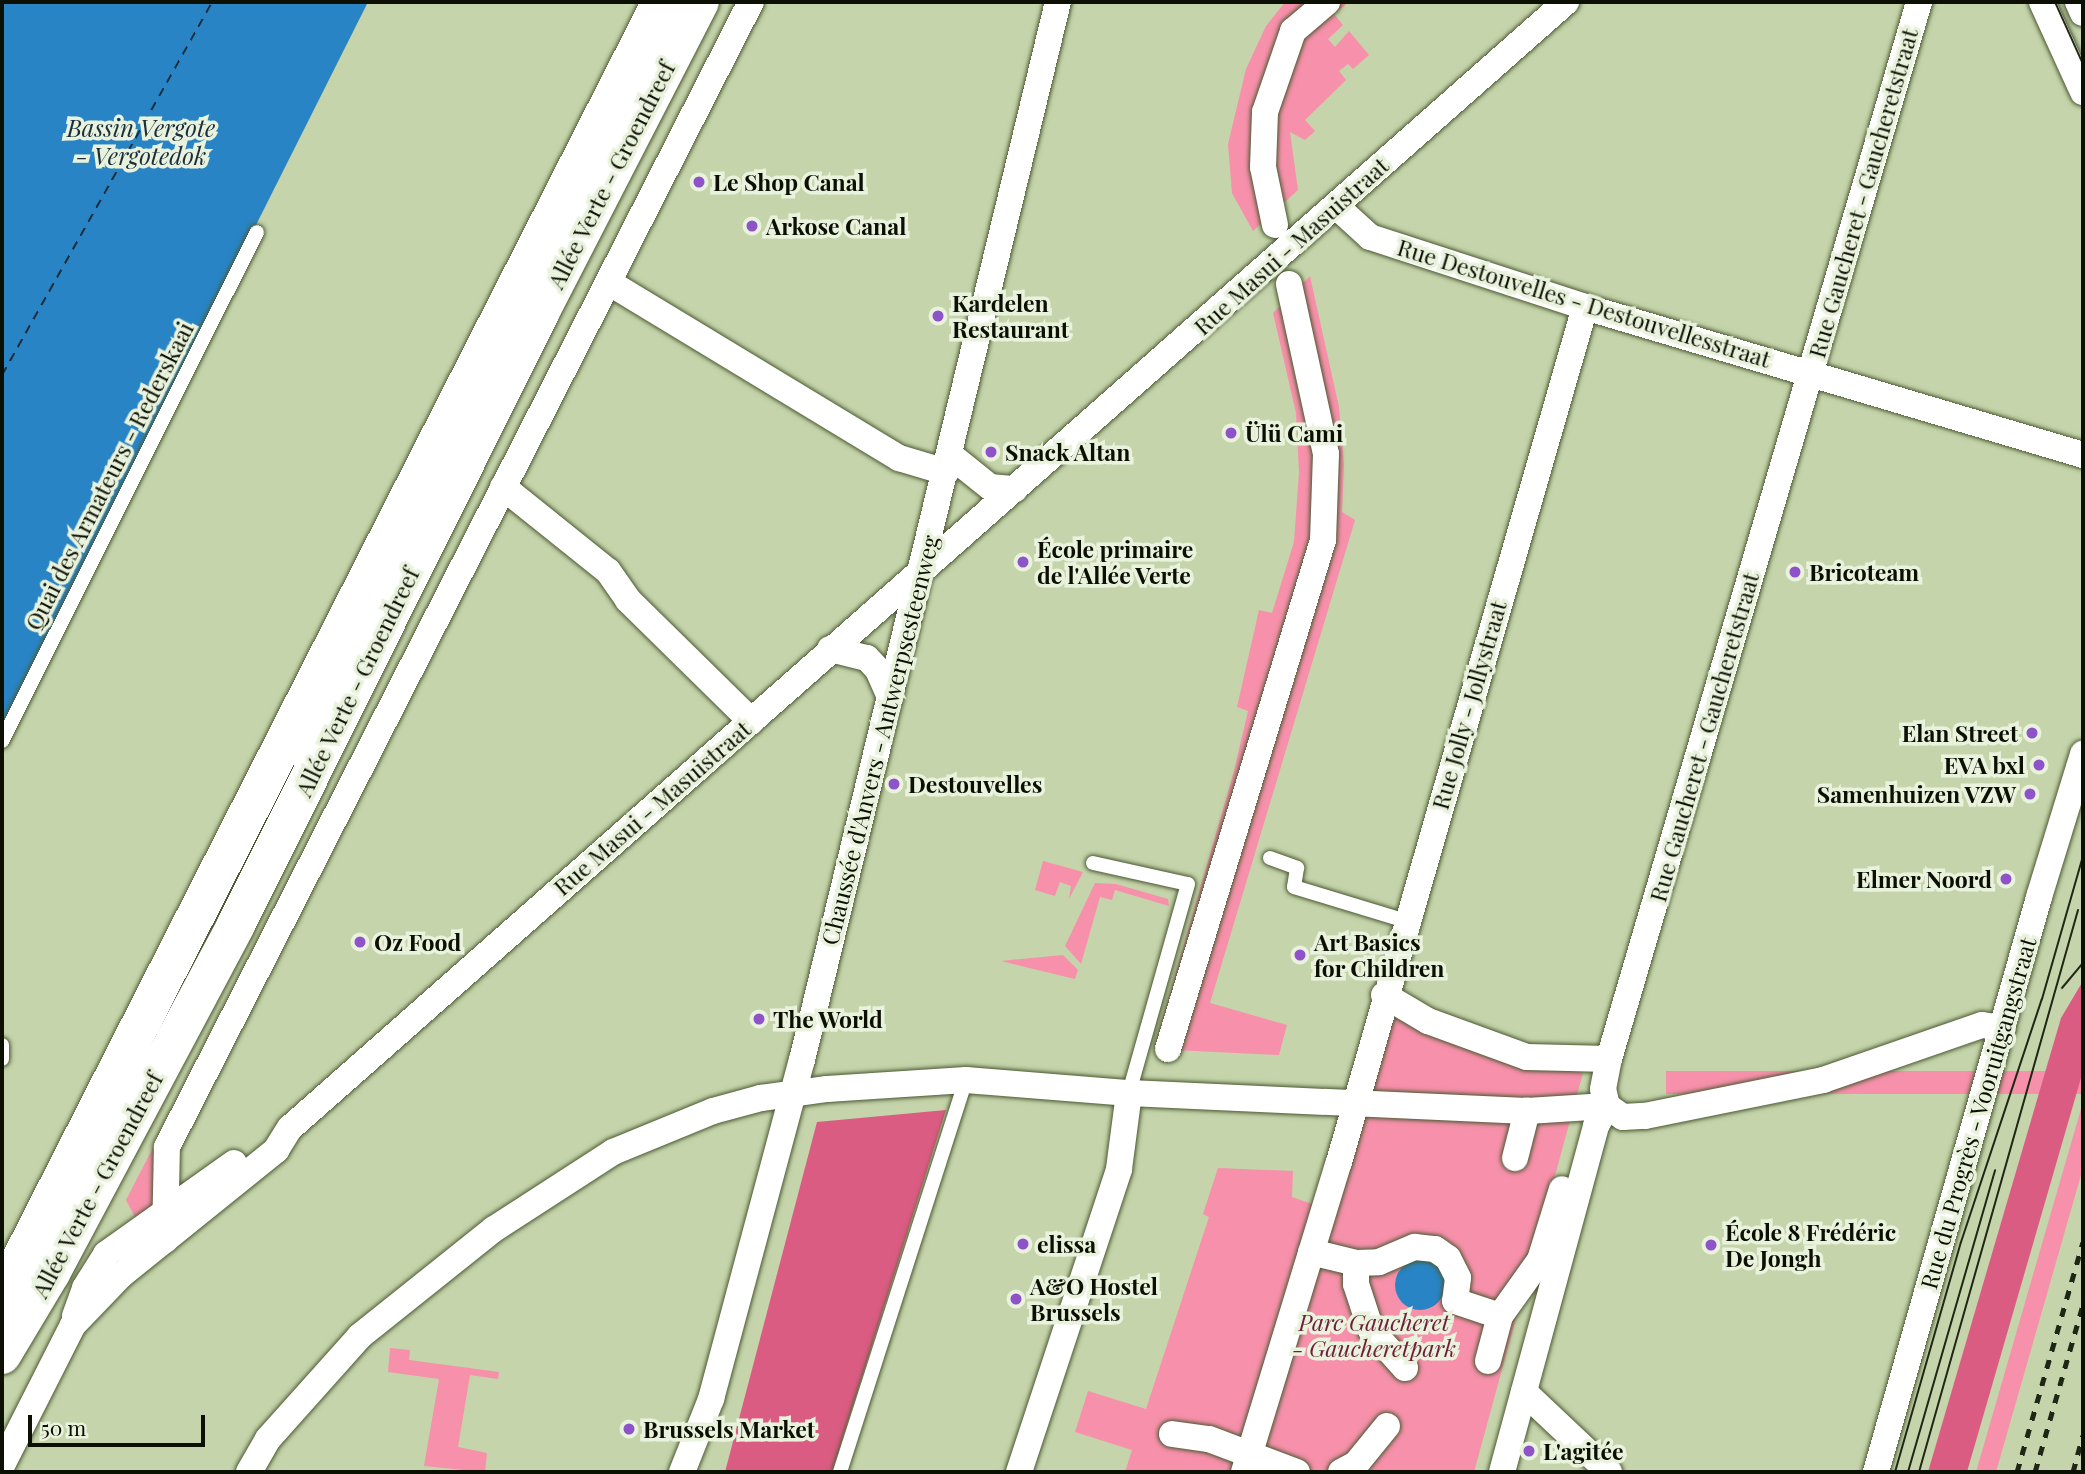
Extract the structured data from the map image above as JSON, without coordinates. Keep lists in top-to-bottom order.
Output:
{
  "streets": {
    "main road": ["Allée Verte - Groendreef"],
    "street": [
      "Rue Gaucheret - Gaucheretstraat",
      "Rue Masui - Masuistraat",
      "Rue Destouvelles - Destouvellesstraat",
      "Rue Jolly - Jollystraat",
      "Chaussée d'Anvers - Antwerpsesteenweg",
      "Rue du Progrès - Vooruitgangstraat"
    ],
    "lane": ["Quai des Armateurs - Rederskaai"]
  },
  "crossings": [
    ["Allée Verte - Groendreef", "Rue Masui - Masuistraat"],
    ["Rue Gaucheret - Gaucheretstraat", "Rue Destouvelles - Destouvellesstraat"],
    ["Rue Masui - Masuistraat", "Rue Destouvelles - Destouvellesstraat"],
    ["Rue Masui - Masuistraat", "Chaussée d'Anvers - Antwerpsesteenweg"],
    ["Rue Destouvelles - Destouvellesstraat", "Rue Jolly - Jollystraat"]
  ],
  "water": ["Bassin Vergote - Vergotedok"],
  "parks": ["Parc Gaucheret - Gaucheretpark"],
  "places": [
    "Le Shop Canal",
    "Arkose Canal",
    "Kardelen Restaurant",
    "Ülü Cami",
    "Snack Altan",
    "École primaire de l'Allée Verte",
    "Bricoteam",
    "Elan Street",
    "EVA bxl",
    "Destouvelles",
    "Samenhuizen VZW",
    "Elmer Noord",
    "Oz Food",
    "Art Basics for Children",
    "The World",
    "elissa",
    "École 8 Frédéric De Jongh",
    "A&O Hostel Brussels",
    "Brussels Market",
    "L'agitée"
  ],
  "scale_bar": "50 m"
}
